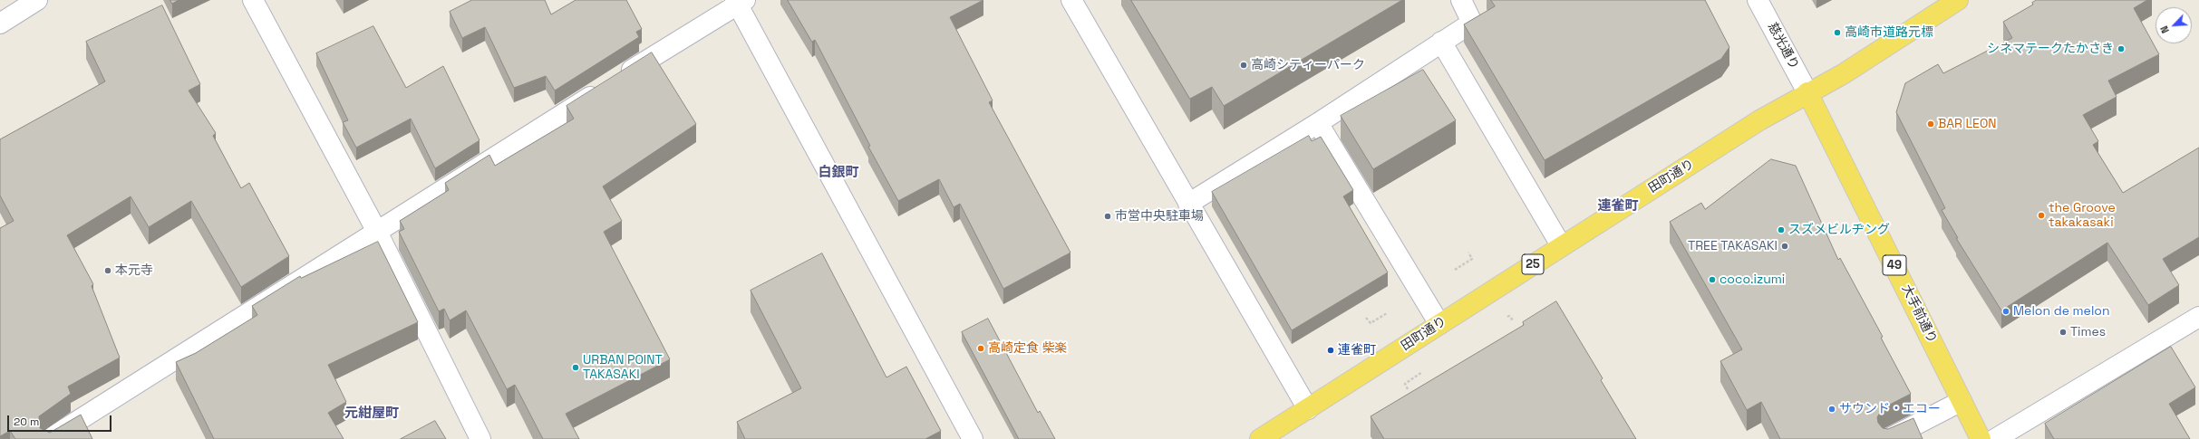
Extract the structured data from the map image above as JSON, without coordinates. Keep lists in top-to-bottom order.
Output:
{
  "streets": {
    "main road": [
      "田町通り",
      "25",
      "49",
      "大手前通り"
    ],
    "street": ["慈光通り"]
  },
  "crossings": [
    ["慈光通り", "田町通り"],
    ["慈光通り", "大手前通り"],
    ["田町通り", "大手前通り"]
  ],
  "districts": ["白銀町", "連雀町", "元紺屋町"],
  "places": [
    "高崎市道路元標",
    "シネマテークたかさき",
    "高崎シティーパーク",
    "BAR LEON",
    "the Groove takakasaki",
    "市営中央駐車場",
    "スズメビルヂング",
    "TREE TAKASAKI",
    "本元寺",
    "coco.izumi",
    "Melon de melon",
    "Times",
    "高崎定食 柴楽",
    "連雀町",
    "URBAN POINT TAKASAKI",
    "サウンド・エコー"
  ],
  "scale_bar": "20 m",
  "north": "bottom left"
}
